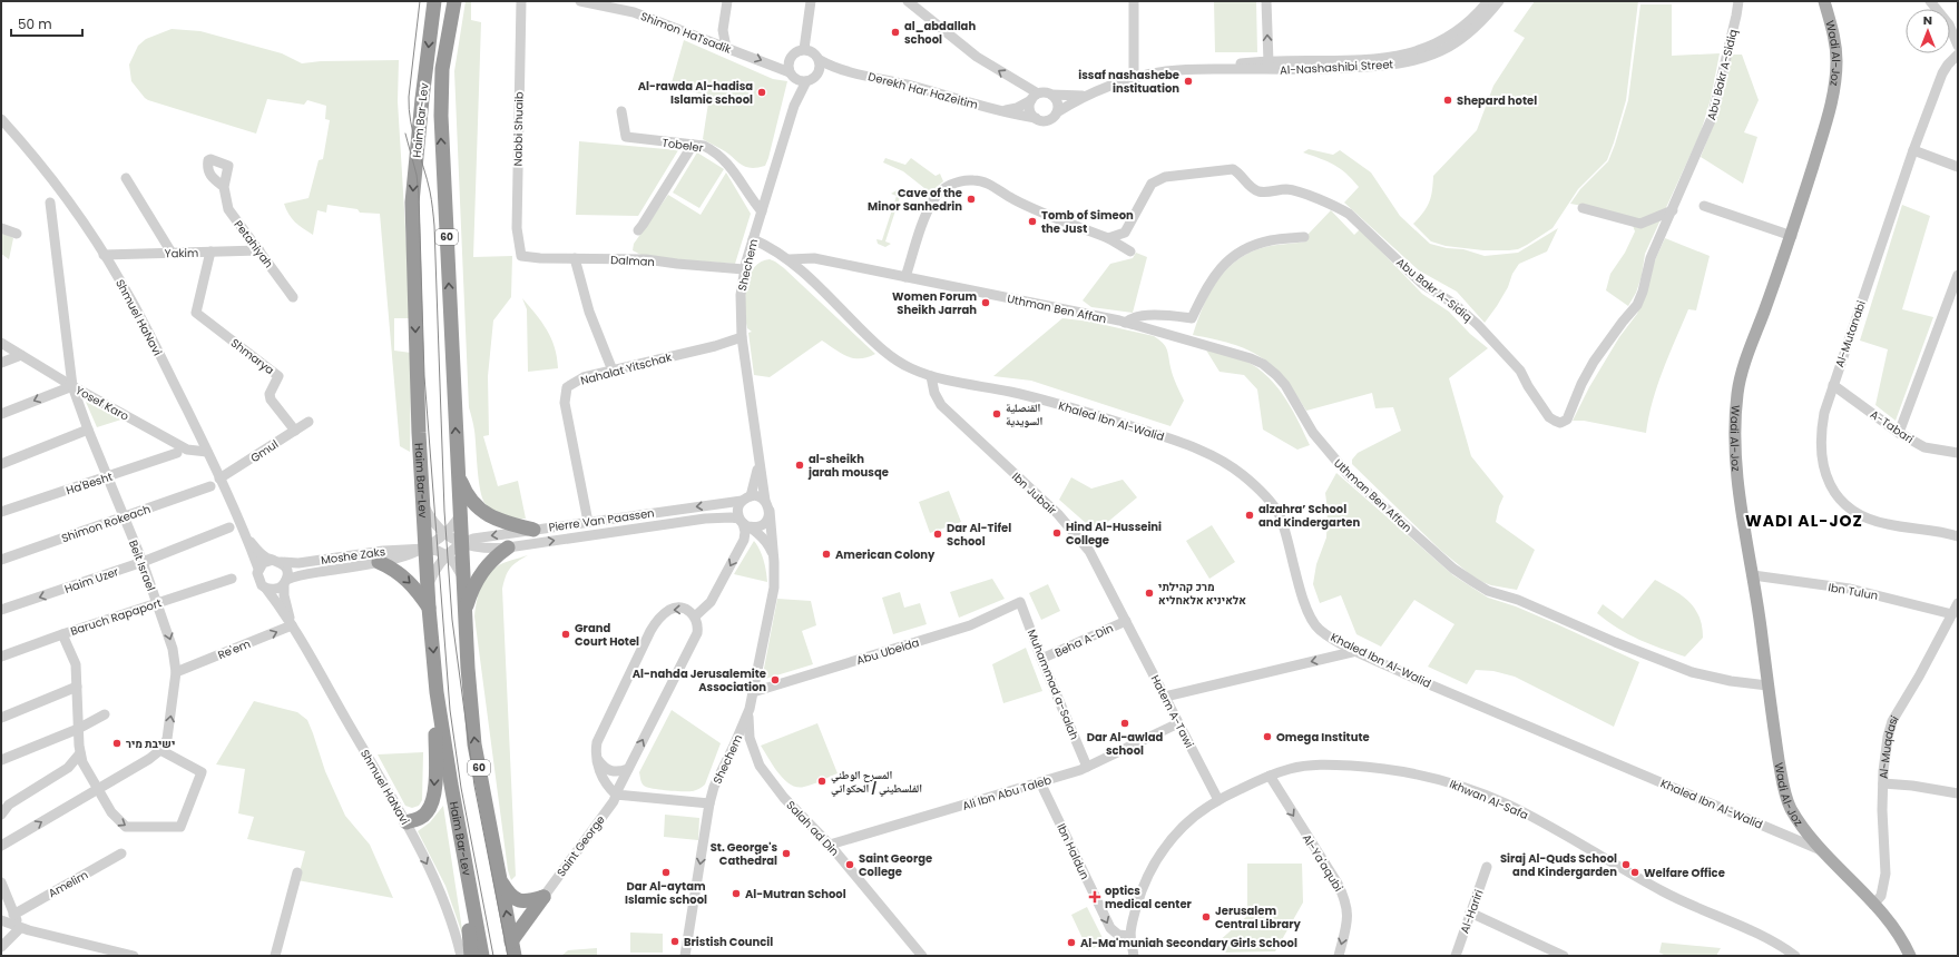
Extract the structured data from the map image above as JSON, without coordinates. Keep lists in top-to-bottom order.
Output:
{
  "streets": {
    "highway": ["Haim Bar-Lev", "60"],
    "main road": ["Wadi Al-Joz"],
    "street": [
      "Shimon HaTsadik",
      "Al-Nashashibi Street",
      "Abu Bakr A-Sidiq",
      "Derekh Har HaZeitim",
      "Nabbi Shuaib",
      "Tobeler",
      "Petahiyah",
      "Yakim",
      "Dalman",
      "Shechem",
      "Uthman Ben Affan",
      "Shmuel HaNavi",
      "Al-Mutanabi",
      "Shmarya",
      "Nahalat Yitschak",
      "Yosef Karo",
      "Khaled Ibn Al-Walid",
      "A-Tabari",
      "Gmul",
      "Ha'Besht",
      "Ibn Jubair",
      "Pierre Van Paassen",
      "Shimon Rokeach",
      "Moshe Zaks",
      "Beit Israel",
      "Haim Uzer",
      "Ibn Tulun",
      "Baruch Rapaport",
      "Beha A-Din",
      "Re'em",
      "Abu Ubeida",
      "Muhammad a-Salah",
      "Hatem A-Tawi",
      "Al-Muqdasi",
      "Ali Ibn Abu Taleb",
      "Ikhwan Al-Safa",
      "Salah ad Din",
      "Saint George",
      "Ibn Haldun",
      "Al-Ya'aqubi",
      "Amelim",
      "Al-Hariri"
    ]
  },
  "crossings": [
    ["Shimon HaTsadik", "Derekh Har HaZeitim"],
    ["Shimon HaTsadik", "Shechem"],
    ["Wadi Al-Joz", "Uthman Ben Affan"],
    ["Wadi Al-Joz", "Khaled Ibn Al-Walid"],
    ["Wadi Al-Joz", "Ibn Tulun"],
    ["Derekh Har HaZeitim", "Shechem"],
    ["Haim Bar-Lev", "Pierre Van Paassen"],
    ["Haim Bar-Lev", "Moshe Zaks"],
    ["Nabbi Shuaib", "Dalman"],
    ["Tobeler", "Shechem"],
    ["Petahiyah", "Yakim"],
    ["Yakim", "Shmuel HaNavi"],
    ["Yakim", "Shmarya"],
    ["Dalman", "Shechem"],
    ["Shechem", "Nahalat Yitschak"],
    ["Shechem", "Khaled Ibn Al-Walid"],
    ["Shechem", "Pierre Van Paassen"],
    ["Shechem", "Abu Ubeida"],
    ["Shechem", "Salah ad Din"],
    ["Uthman Ben Affan", "Khaled Ibn Al-Walid"],
    ["Shmuel HaNavi", "Yosef Karo"],
    ["Shmuel HaNavi", "Gmul"],
    ["Shmuel HaNavi", "Moshe Zaks"],
    ["Shmuel HaNavi", "Re'em"],
    ["Al-Mutanabi", "A-Tabari"],
    ["Shmarya", "Gmul"],
    ["Nahalat Yitschak", "Pierre Van Paassen"],
    ["Yosef Karo", "Beit Israel"],
    ["Khaled Ibn Al-Walid", "Ibn Jubair"],
    ["Ha'Besht", "Beit Israel"],
    ["Ibn Jubair", "Beha A-Din"],
    ["Ibn Jubair", "Hatem A-Tawi"],
    ["Pierre Van Paassen", "Moshe Zaks"],
    ["Shimon Rokeach", "Beit Israel"],
    ["Beit Israel", "Haim Uzer"],
    ["Beit Israel", "Baruch Rapaport"],
    ["Beit Israel", "Re'em"],
    ["Ibn Tulun", "Al-Muqdasi"],
    ["Beha A-Din", "Muhammad a-Salah"],
    ["Beha A-Din", "Hatem A-Tawi"],
    ["Abu Ubeida", "Muhammad a-Salah"],
    ["Muhammad a-Salah", "Ali Ibn Abu Taleb"],
    ["Hatem A-Tawi", "Ali Ibn Abu Taleb"],
    ["Hatem A-Tawi", "Ikhwan Al-Safa"],
    ["Ali Ibn Abu Taleb", "Salah ad Din"],
    ["Ali Ibn Abu Taleb", "Ibn Haldun"],
    ["Ikhwan Al-Safa", "Ibn Haldun"],
    ["Ikhwan Al-Safa", "Al-Ya'aqubi"]
  ],
  "one_way": [
    "Haim Uzer",
    "Re'em",
    "Saint George",
    "Ibn Haldun",
    "Al-Ya'aqubi"
  ],
  "districts": ["WADI AL-JOZ"],
  "places": {
    "other": [
      "al_abdallah school",
      "issaf nashashebe instituation",
      "Al-rawda Al-hadisa Islamic school",
      "Shepard hotel",
      "Cave of the Minor Sanhedrin",
      "Tomb of Simeon the Just",
      "Women Forum Sheikh Jarrah",
      "القنصلية السويدية",
      "al-sheikh jarah mousqe",
      "alzahra’ School and Kindergarten",
      "Hind Al-Husseini College",
      "Dar Al-Tifel School",
      "American Colony",
      "מרכ קהילתי אלאיניא אלאחליא",
      "Grand Court Hotel",
      "Al-nahda Jerusalemite Association",
      "Dar Al-awlad school",
      "Omega Institute",
      "ישיבת מיר",
      "المسرح الوطني الفلسطيني / الحكواتي",
      "St. George's Cathedral",
      "Saint George College",
      "Siraj Al-Quds School and Kindergarden",
      "Dar Al-aytam Islamic school",
      "Welfare Office",
      "Al-Mutran School",
      "Jerusalem Central Library",
      "Bristish Council",
      "Al-Ma'muniah Secondary Girls School"
    ],
    "health": ["optics medical center"]
  },
  "scale_bar": "50 m",
  "north": "top"
}
